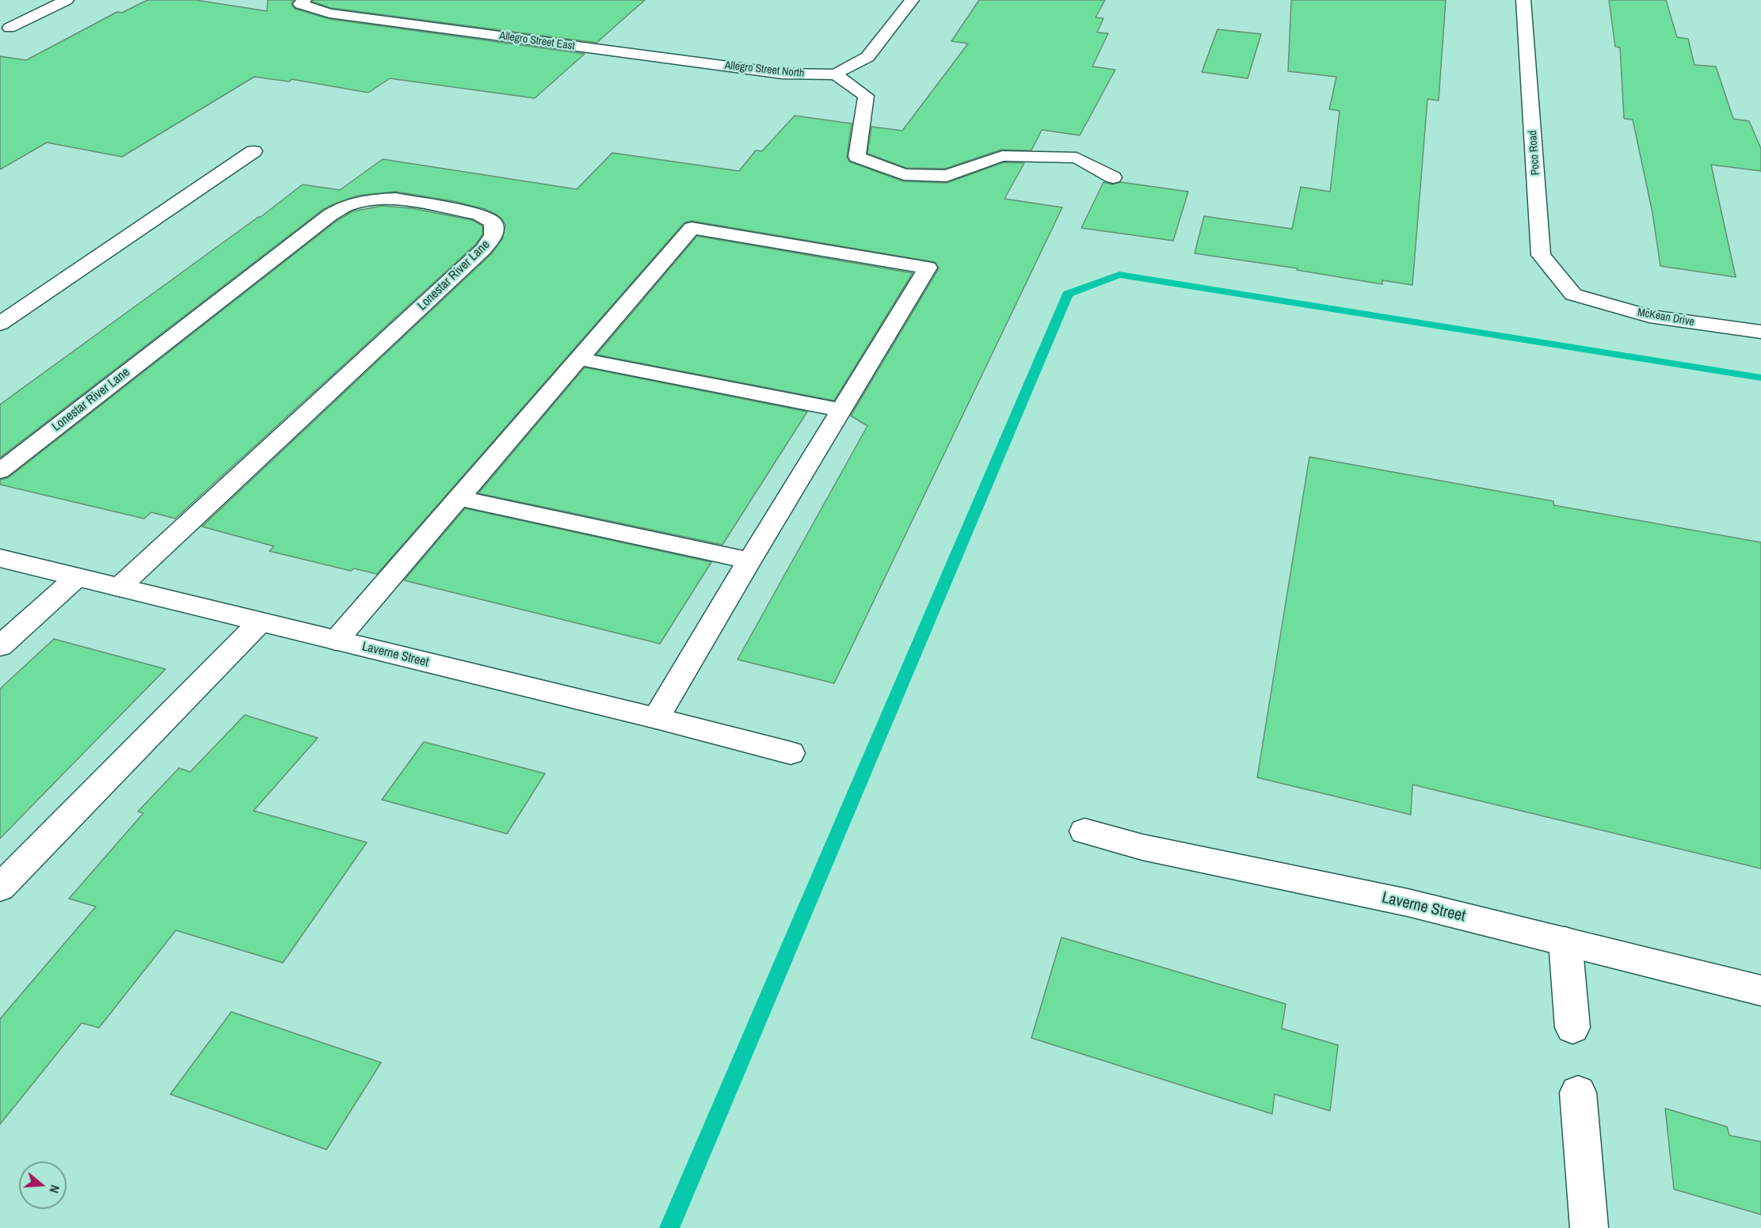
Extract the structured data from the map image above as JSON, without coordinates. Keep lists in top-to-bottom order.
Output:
{
  "streets": {
    "street": [
      "Allegro Street East",
      "Allegro Street North",
      "Poco Road",
      "Lonestar River Lane",
      "McKean Drive",
      "Laverne Street"
    ]
  },
  "crossings": [
    ["Allegro Street East", "Allegro Street North"],
    ["Poco Road", "McKean Drive"],
    ["Lonestar River Lane", "Laverne Street"]
  ],
  "north": "right"
}
